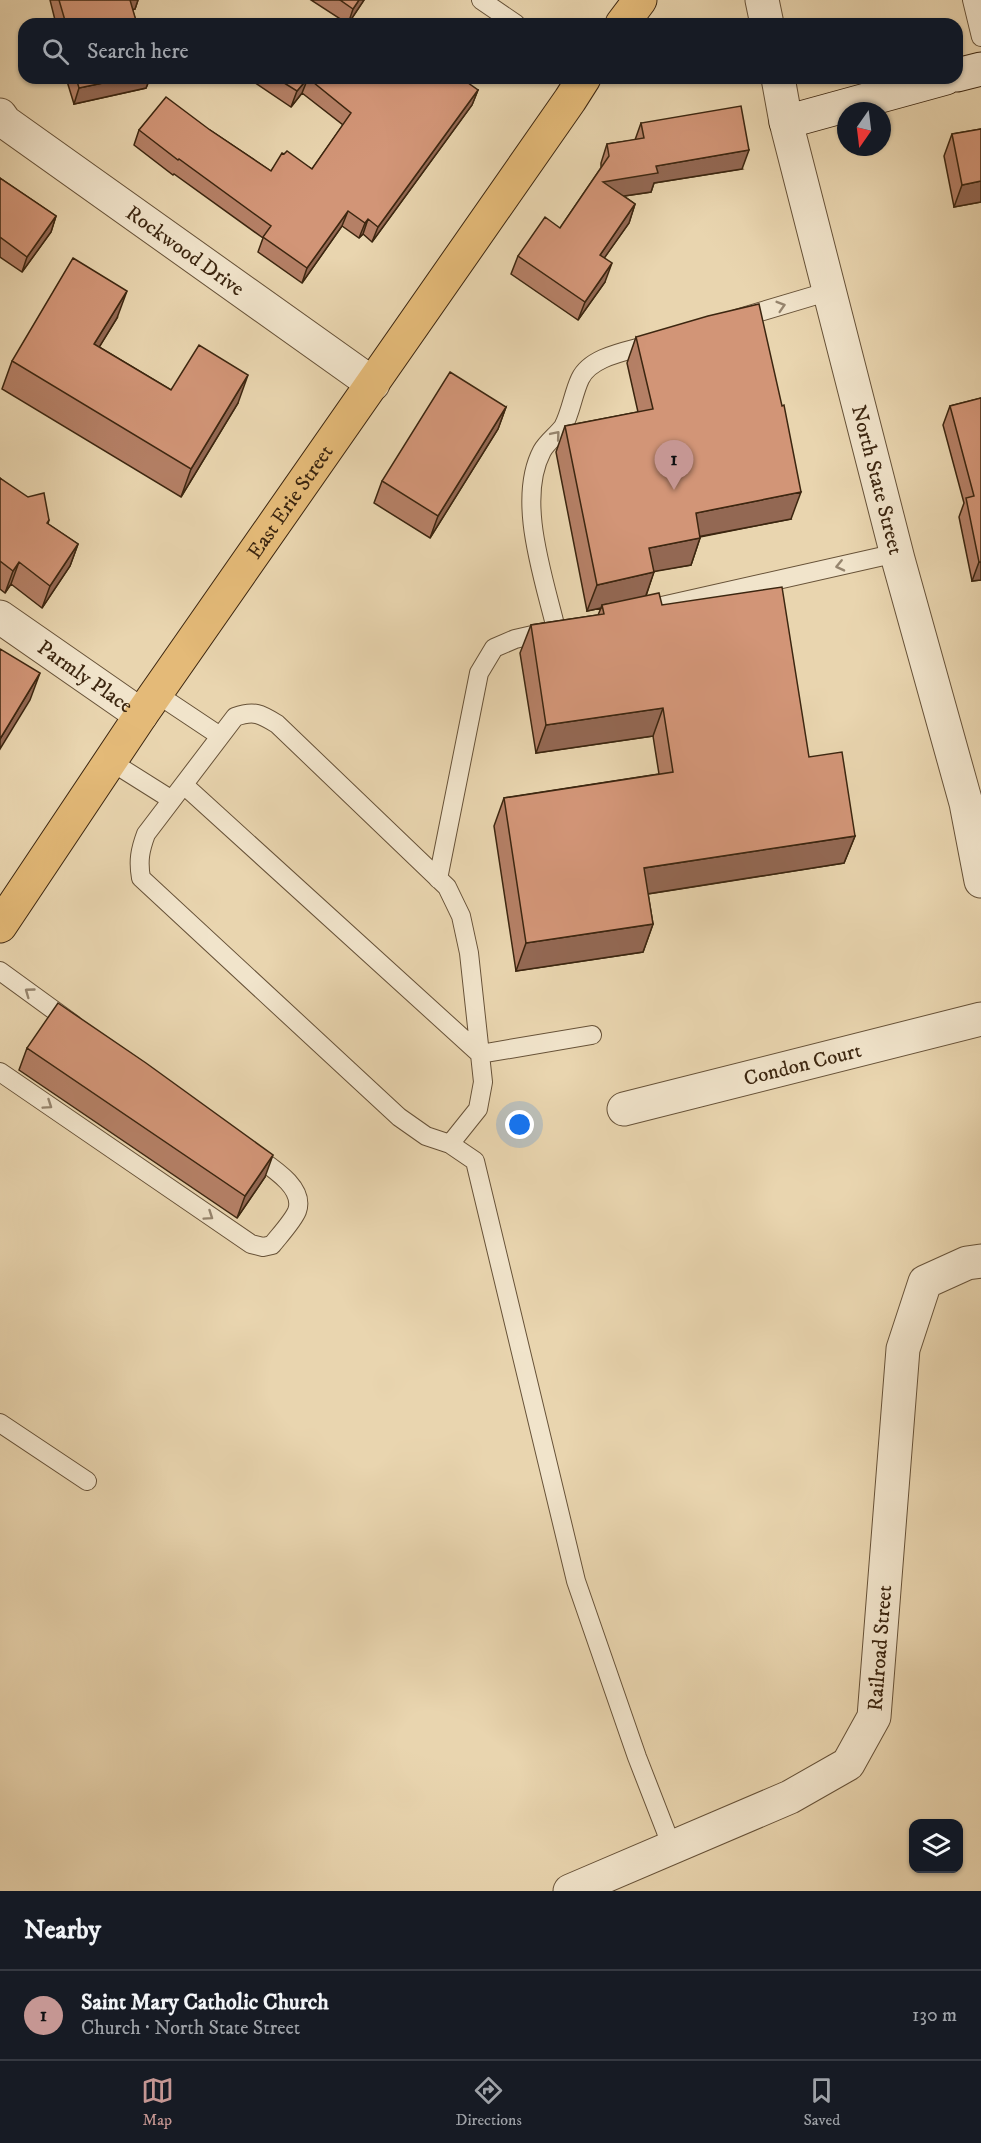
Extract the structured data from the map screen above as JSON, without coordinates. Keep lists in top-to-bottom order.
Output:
{
  "streets": {
    "main road": ["East Erie Street"],
    "street": [
      "Rockwood Drive",
      "North State Street",
      "Parmly Place",
      "Condon Court",
      "Railroad Street"
    ]
  },
  "crossings": [
    ["Rockwood Drive", "East Erie Street"],
    ["East Erie Street", "Parmly Place"]
  ],
  "north": "bottom",
  "page": {
    "search": "Search here",
    "pins": "1",
    "heading": "Nearby",
    "list": [
      {
        "mark": "1",
        "name": "Saint Mary Catholic Church",
        "note": "Church · North State Street",
        "value": "130 m"
      }
    ],
    "nav": ["Map", "Directions", "Saved"]
  }
}
